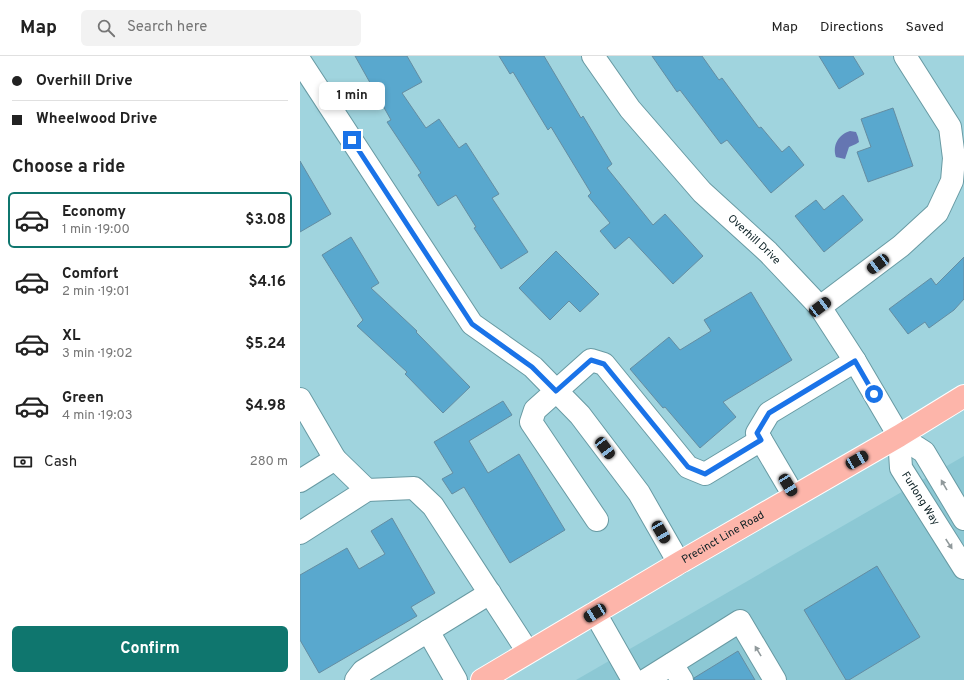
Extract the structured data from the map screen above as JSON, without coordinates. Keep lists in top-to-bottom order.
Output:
{
  "streets": {
    "main road": ["Precinct Line Road"],
    "street": ["Overhill Drive", "Furlong Way"]
  },
  "crossings": [
    ["Overhill Drive", "Furlong Way"],
    ["Overhill Drive", "Precinct Line Road"],
    ["Furlong Way", "Precinct Line Road"]
  ],
  "page": {
    "header": "Map",
    "search": "Search here",
    "nav": ["Map", "Directions", "Saved"],
    "banner": ["Overhill Drive", "Wheelwood Drive"],
    "bubble": "1 min",
    "heading": "Choose a ride",
    "list": [
      {
        "name": "Economy",
        "note": "1 min · 19:00",
        "value": "$3.08"
      },
      {
        "name": "Comfort",
        "note": "2 min · 19:01",
        "value": "$4.16"
      },
      {
        "name": "XL",
        "note": "3 min · 19:02",
        "value": "$5.24"
      },
      {
        "name": "Green",
        "note": "4 min · 19:03",
        "value": "$4.98"
      }
    ],
    "pay": ["Cash", "280 m"],
    "buttons": "Confirm"
  }
}
